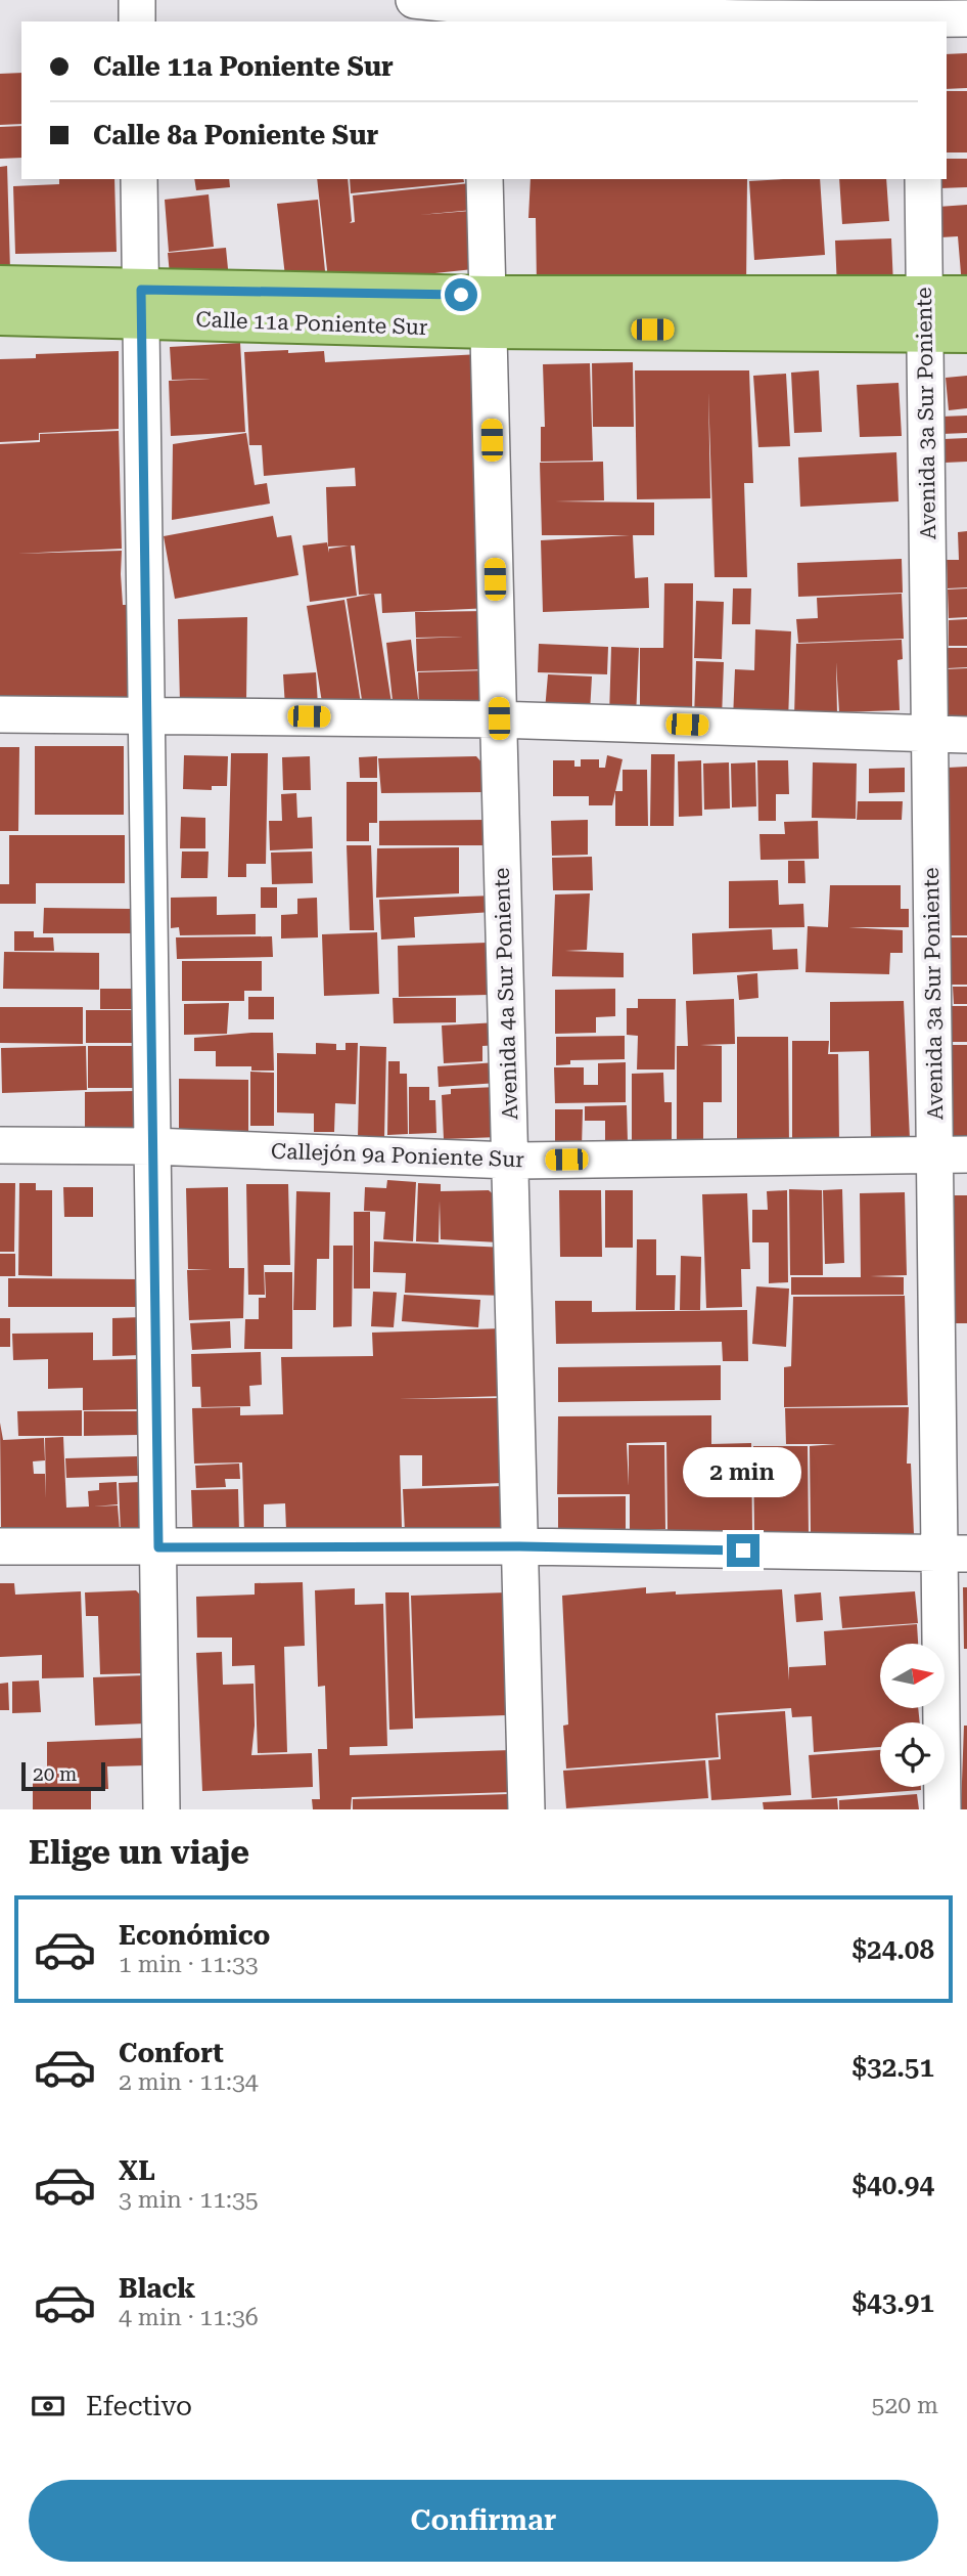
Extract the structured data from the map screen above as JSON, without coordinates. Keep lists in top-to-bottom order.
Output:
{
  "streets": {
    "main road": ["Calle 11a Poniente Sur"],
    "street": ["Avenida 3a Sur Poniente", "Avenida 4a Sur Poniente", "Callejón 9a Poniente Sur"]
  },
  "crossings": [
    ["Calle 11a Poniente Sur", "Avenida 3a Sur Poniente"],
    ["Calle 11a Poniente Sur", "Avenida 4a Sur Poniente"],
    ["Avenida 3a Sur Poniente", "Callejón 9a Poniente Sur"],
    ["Avenida 4a Sur Poniente", "Callejón 9a Poniente Sur"]
  ],
  "scale_bar": "20 m",
  "north": "right",
  "page": {
    "banner": ["Calle 11a Poniente Sur", "Calle 8a Poniente Sur"],
    "bubble": "2 min",
    "scale": "20 m",
    "heading": "Elige un viaje",
    "list": [
      {
        "name": "Económico",
        "note": "1 min · 11:33",
        "value": "$24.08"
      },
      {
        "name": "Confort",
        "note": "2 min · 11:34",
        "value": "$32.51"
      },
      {
        "name": "XL",
        "note": "3 min · 11:35",
        "value": "$40.94"
      },
      {
        "name": "Black",
        "note": "4 min · 11:36",
        "value": "$43.91"
      }
    ],
    "pay": ["Efectivo", "520 m"],
    "buttons": "Confirmar"
  }
}
